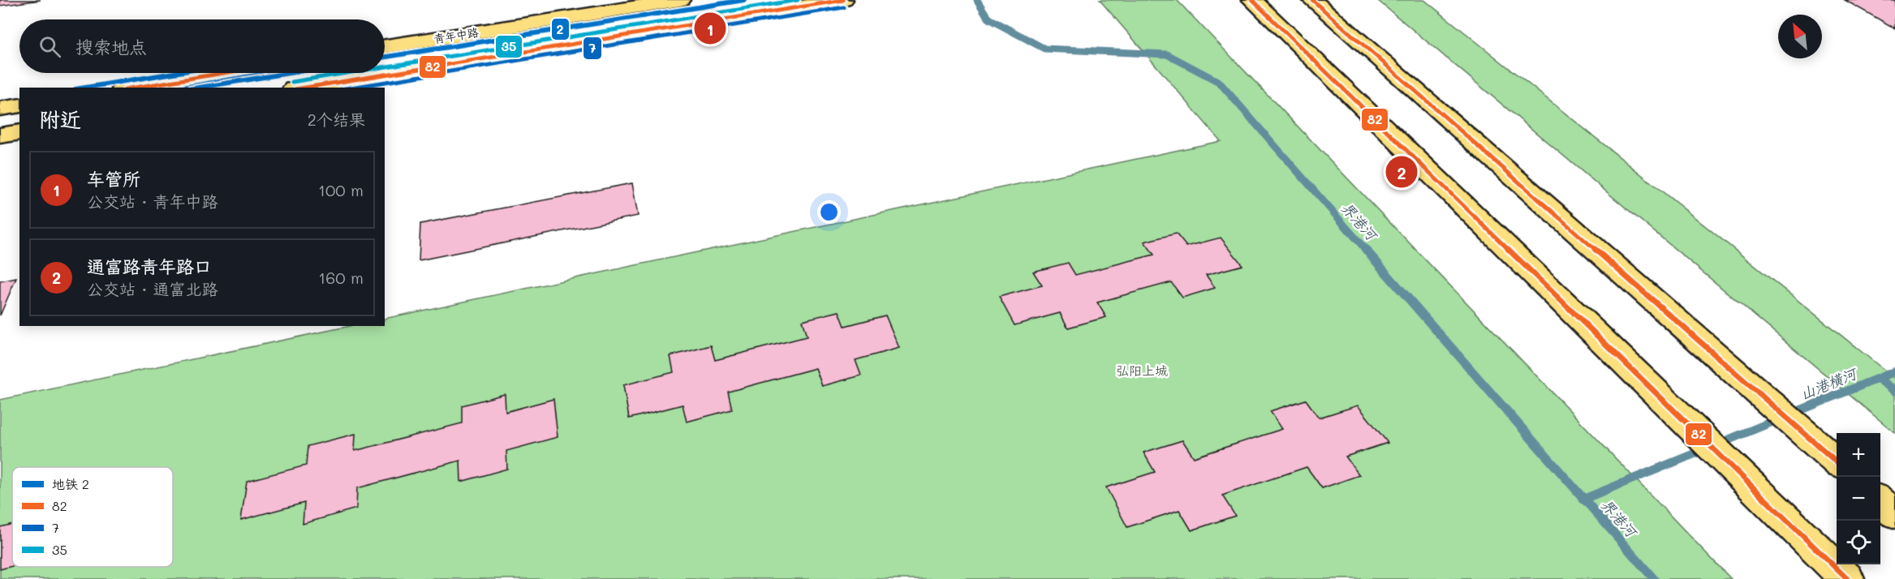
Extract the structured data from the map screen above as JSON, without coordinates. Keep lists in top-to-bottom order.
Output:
{
  "streets": {
    "main road": ["青年中路"]
  },
  "water": ["界港河", "山港横河"],
  "parks": ["弘阳上城"],
  "lines": [
    "metro line 2",
    "transit line 82",
    "transit line 35",
    "transit line 7"
  ],
  "legend": [
    "地铁 2",
    "82",
    "7",
    "35"
  ],
  "north": "top left",
  "page": {
    "pins": ["1", "2"],
    "search": "搜索地点",
    "heading": ["附近", "2个结果"],
    "list": [
      {
        "mark": "1",
        "name": "车管所",
        "note": "公交站 · 青年中路",
        "value": "100 m"
      },
      {
        "mark": "2",
        "name": "通富路青年路口",
        "note": "公交站 · 通富北路",
        "value": "160 m"
      }
    ],
    "map_buttons": ["+", "−"]
  }
}
